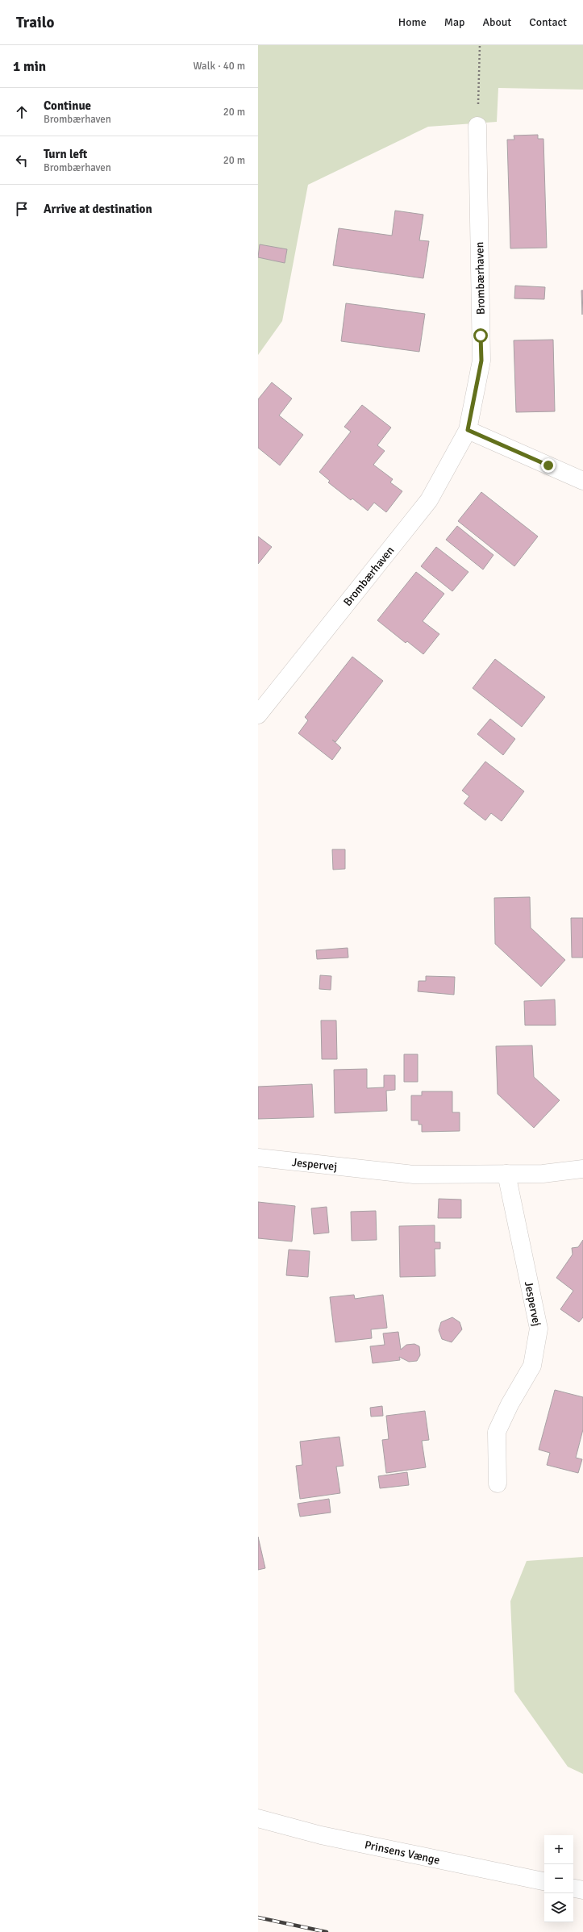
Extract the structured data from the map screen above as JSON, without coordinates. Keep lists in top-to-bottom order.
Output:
{
  "streets": {
    "street": ["Brombærhaven", "Jespervej", "Prinsens Vænge"]
  },
  "page": {
    "header": "Trailo",
    "nav": [
      "Home",
      "Map",
      "About",
      "Contact"
    ],
    "heading": ["1 min", "Walk · 40 m"],
    "list": [
      ["Continue", "Brombærhaven", "20 m"],
      ["Turn left", "Brombærhaven", "20 m"],
      "Arrive at destination"
    ],
    "map_buttons": ["+", "−"]
  }
}
